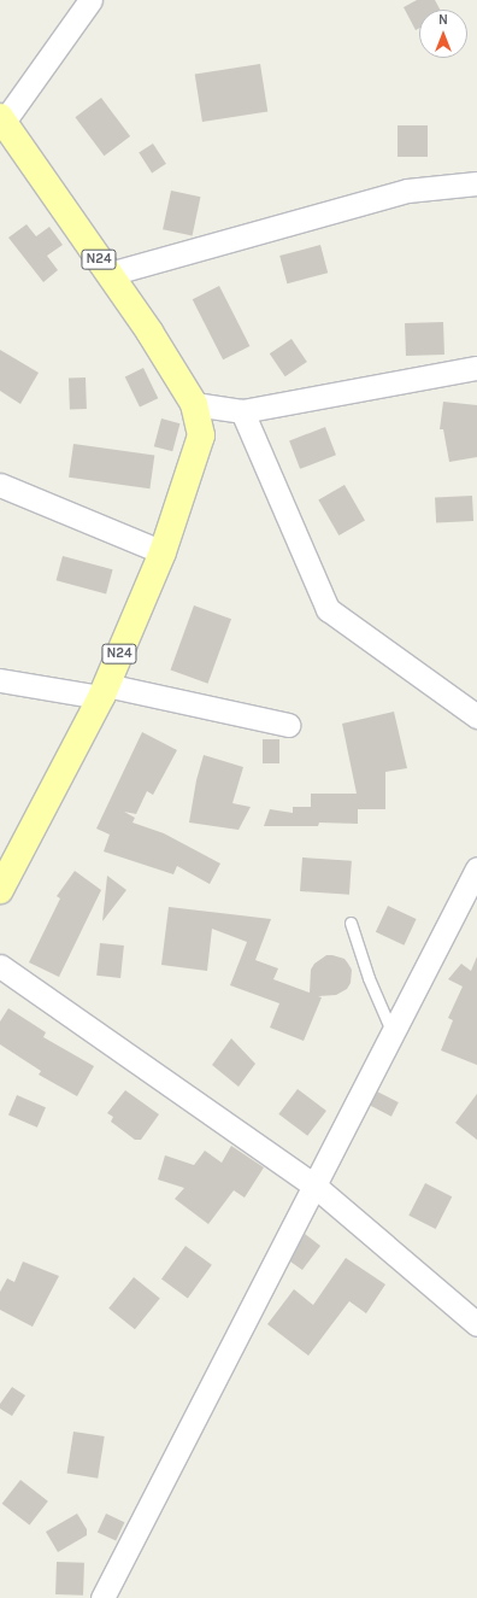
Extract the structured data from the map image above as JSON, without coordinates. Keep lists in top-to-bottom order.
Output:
{
  "streets": {
    "main road": ["N24"]
  },
  "north": "top"
}
